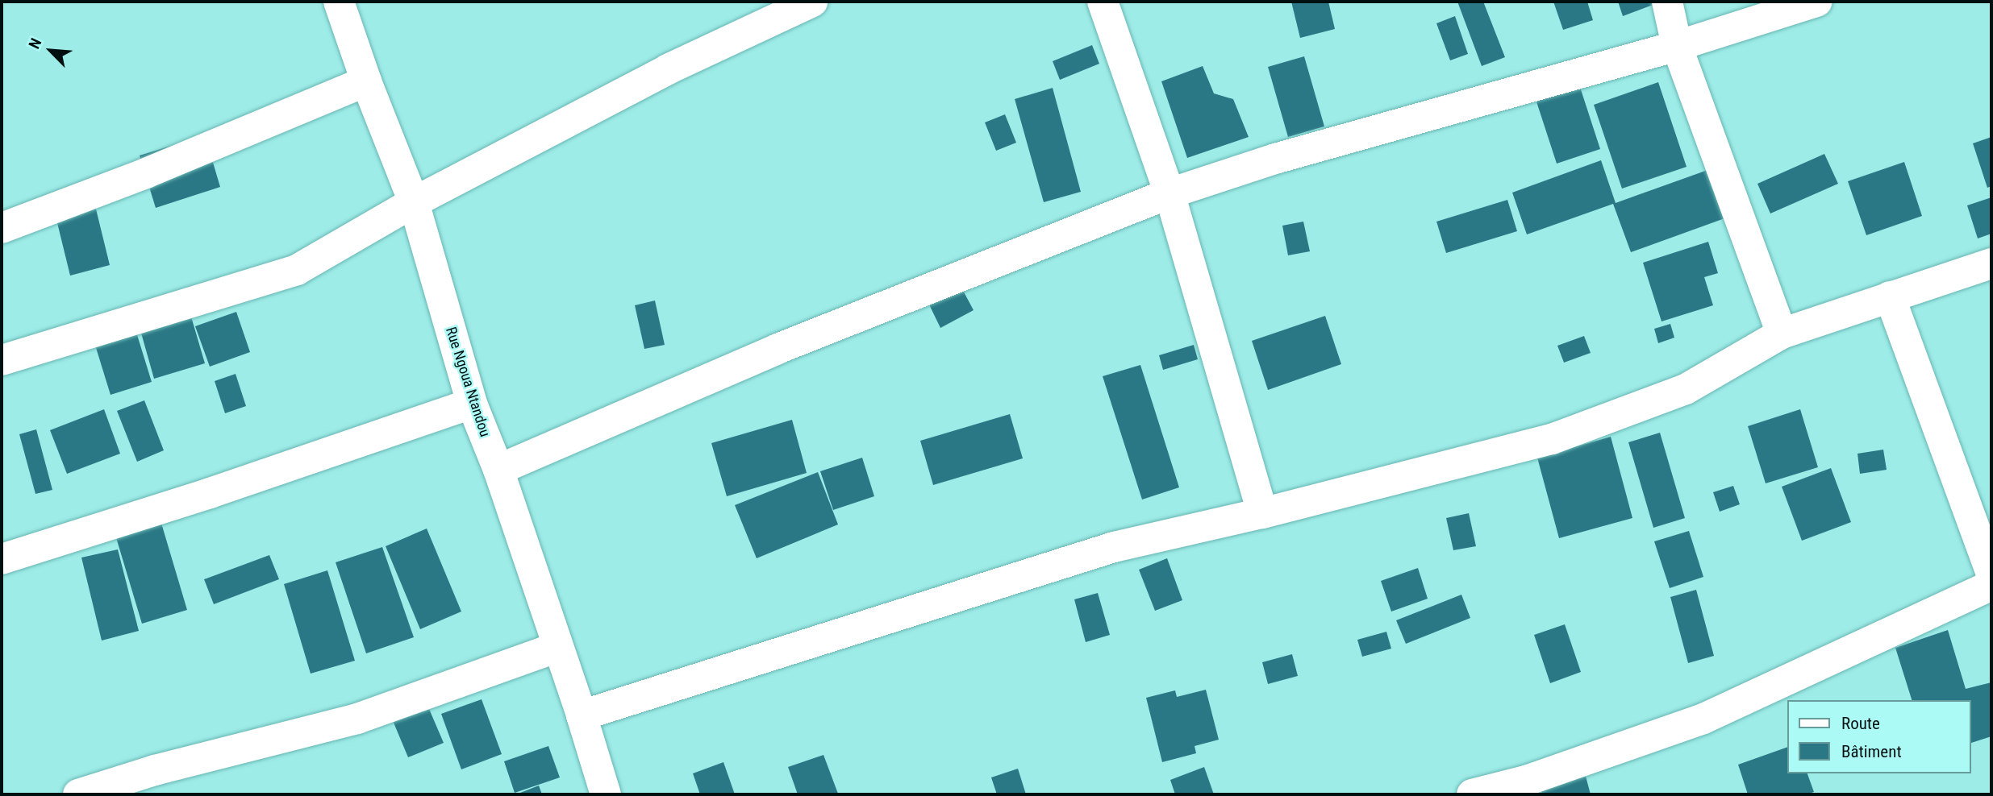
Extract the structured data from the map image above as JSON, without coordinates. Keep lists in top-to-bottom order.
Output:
{
  "streets": {
    "street": ["Rue Ngoua Ntandou"]
  },
  "legend": ["Route", "Bâtiment"],
  "north": "top left"
}
